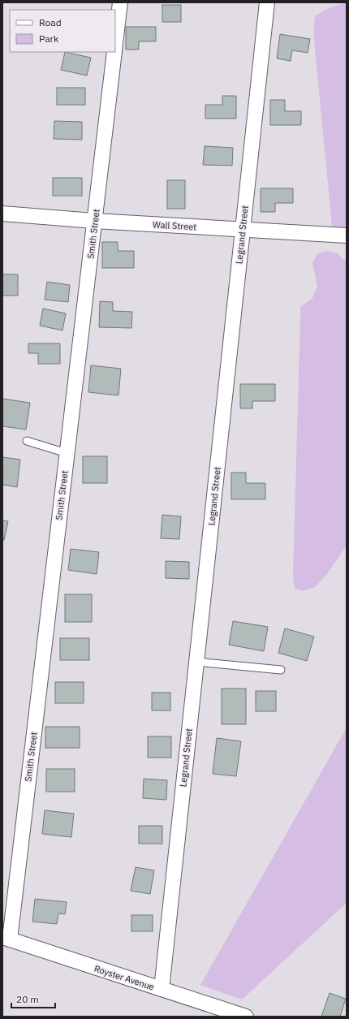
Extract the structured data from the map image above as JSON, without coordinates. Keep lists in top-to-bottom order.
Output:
{
  "streets": {
    "street": [
      "Wall Street",
      "Smith Street",
      "Legrand Street",
      "Royster Avenue"
    ]
  },
  "crossings": [
    ["Wall Street", "Smith Street"],
    ["Wall Street", "Legrand Street"],
    ["Smith Street", "Royster Avenue"],
    ["Legrand Street", "Royster Avenue"]
  ],
  "legend": ["Road", "Park"],
  "scale_bar": "20 m"
}
